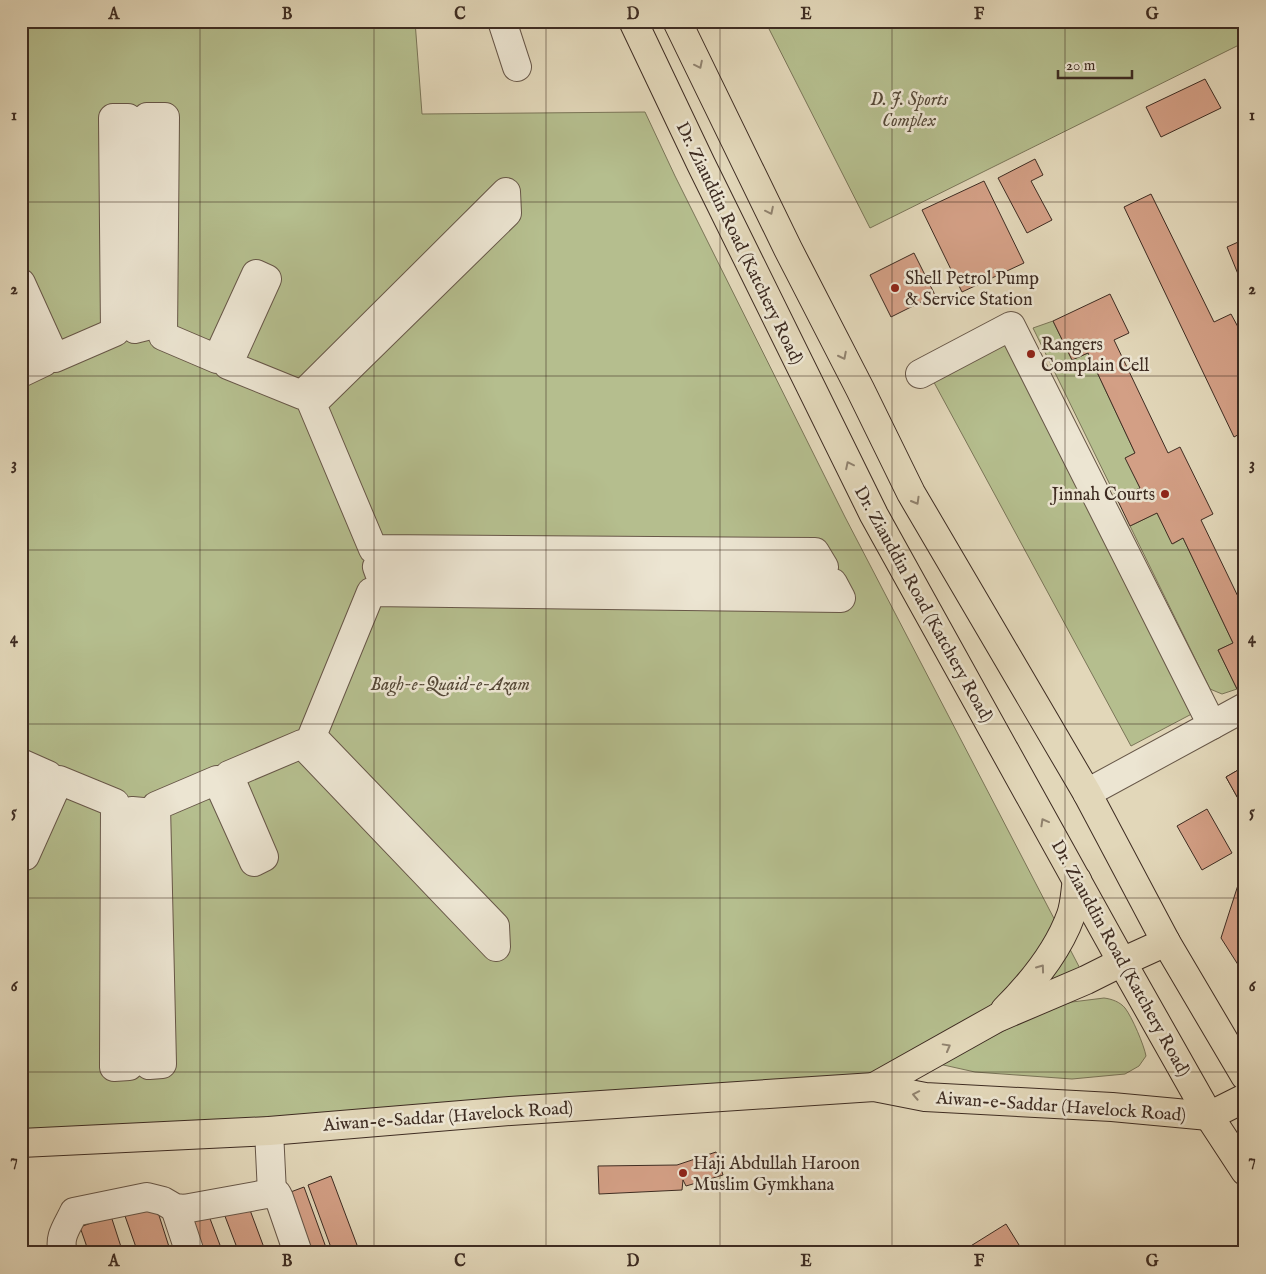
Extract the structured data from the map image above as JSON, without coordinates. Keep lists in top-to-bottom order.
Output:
{
  "streets": {
    "main road": ["Dr. Ziauddin Road (Katchery Road)", "Aiwan-e-Saddar (Havelock Road)"]
  },
  "crossings": [
    ["Dr. Ziauddin Road (Katchery Road)", "Aiwan-e-Saddar (Havelock Road)"]
  ],
  "parks": ["D. J. Sports Complex", "Bagh-e-Quaid-e-Azam"],
  "places": [
    "Shell Petrol Pump & Service Station",
    "Rangers Complain Cell",
    "Jinnah Courts",
    "Haji Abdullah Haroon Muslim Gymkhana"
  ],
  "scale_bar": "20 m",
  "grid": {
    "columns": [
      "A",
      "B",
      "C",
      "D",
      "E",
      "F",
      "G"
    ],
    "rows": [
      "1",
      "2",
      "3",
      "4",
      "5",
      "6",
      "7"
    ]
  }
}
